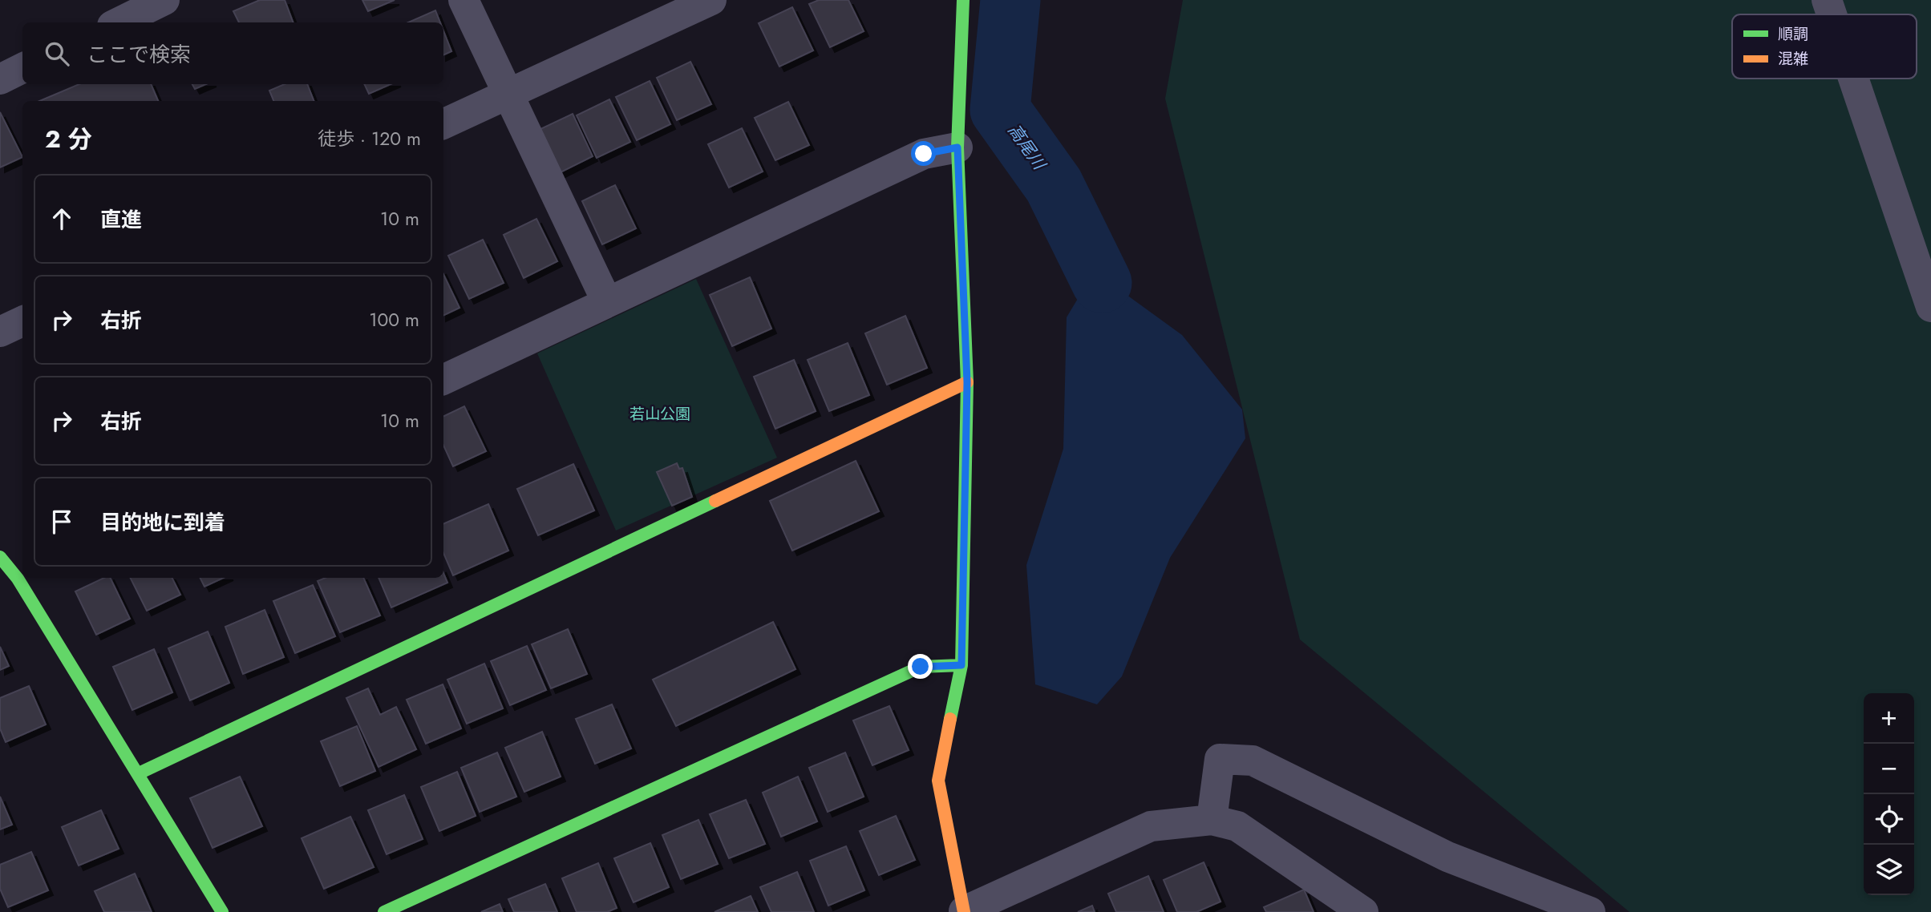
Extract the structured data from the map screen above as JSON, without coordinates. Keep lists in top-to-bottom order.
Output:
{
  "water": ["高尾川"],
  "parks": ["若山公園"],
  "legend": ["順調", "混雑"],
  "page": {
    "search": "ここで検索",
    "heading": ["2 分", "徒歩 · 120 m"],
    "list": [
      ["直進", "10 m"],
      ["右折", "100 m"],
      ["右折", "10 m"],
      "目的地に到着"
    ],
    "map_buttons": ["+", "−"]
  }
}
